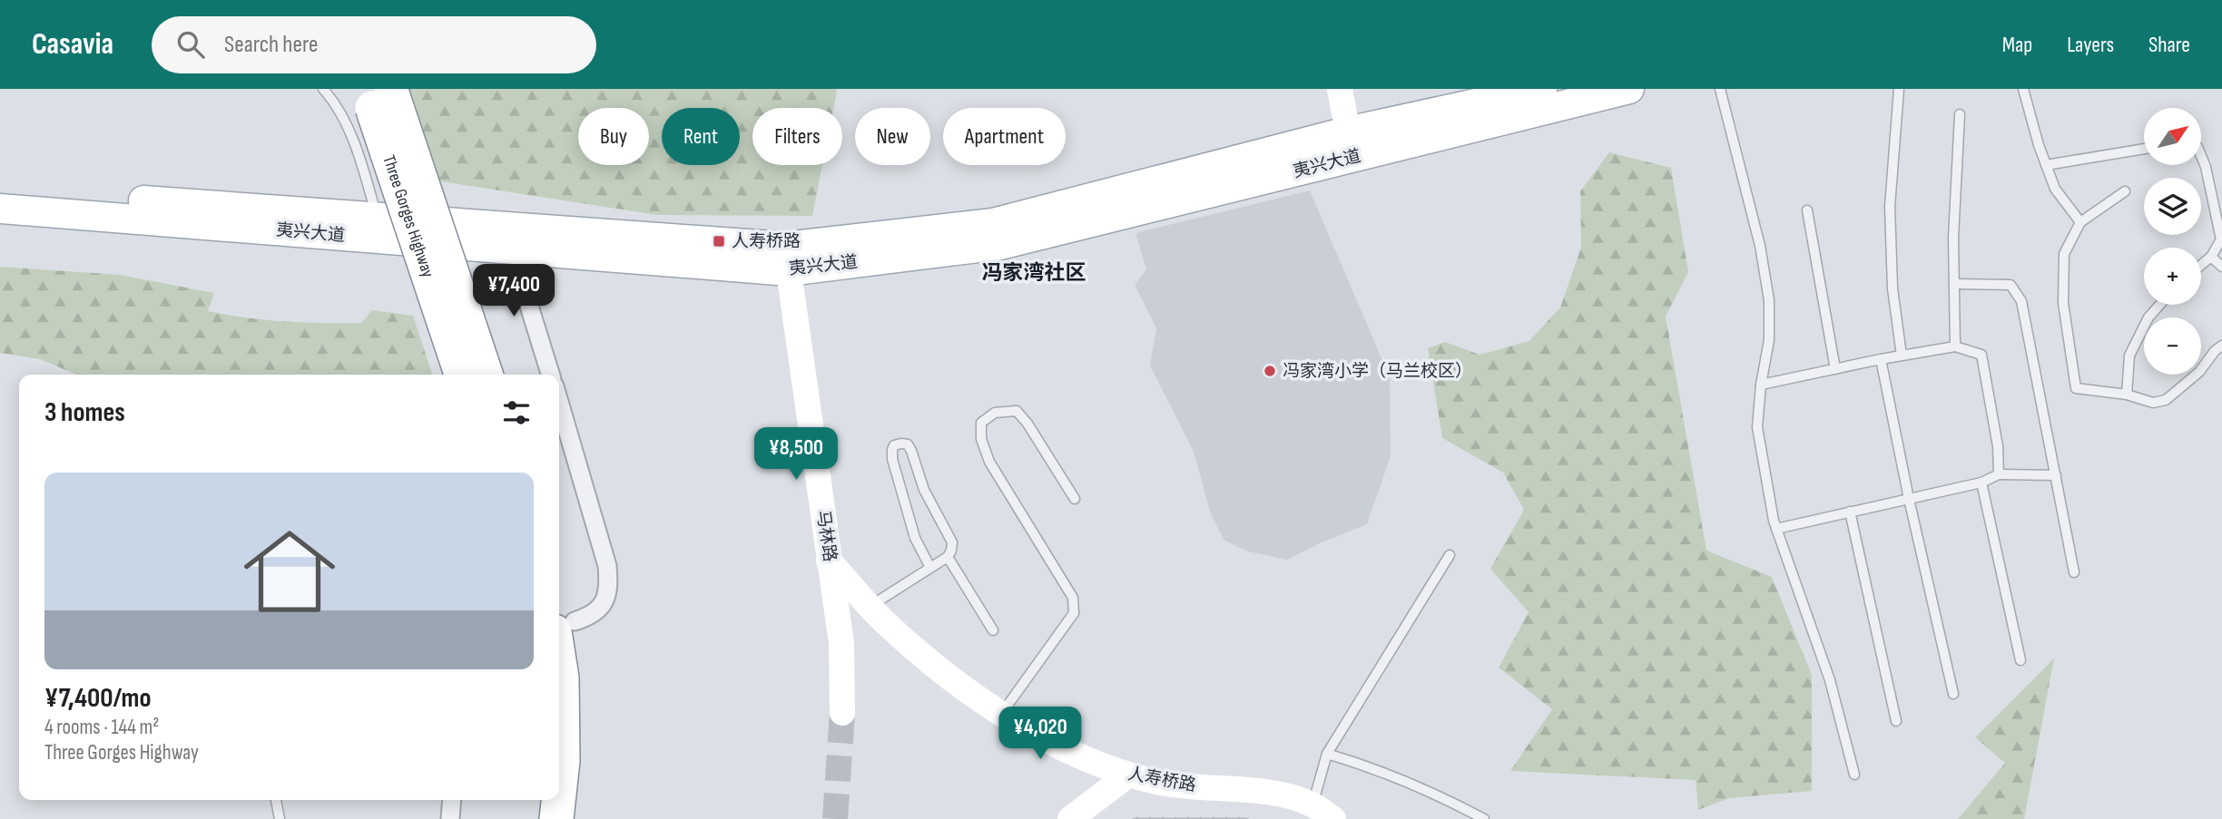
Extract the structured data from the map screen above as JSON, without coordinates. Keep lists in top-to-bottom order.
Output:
{
  "streets": {
    "highway": ["Three Gorges Highway"],
    "main road": ["夷兴大道"],
    "street": ["马林路", "人寿桥路"]
  },
  "crossings": [
    ["夷兴大道", "马林路"],
    ["马林路", "人寿桥路"]
  ],
  "districts": ["冯家湾社区"],
  "places": {
    "transit": ["人寿桥路"],
    "other": ["冯家湾小学（马兰校区）"]
  },
  "north": "top right",
  "page": {
    "header": "Casavia",
    "search": "Search here",
    "nav": ["Map", "Layers", "Share"],
    "map_buttons": ["+", "−"],
    "chip": [
      "Buy",
      "Rent",
      "Filters",
      "New",
      "Apartment"
    ],
    "price": ["¥7,400", "¥8,500", "¥4,020"],
    "heading": "3 homes",
    "list": [
      {
        "name": "¥7,400/mo",
        "note": "4 rooms · 144 m² · Three Gorges Highway"
      }
    ]
  }
}
